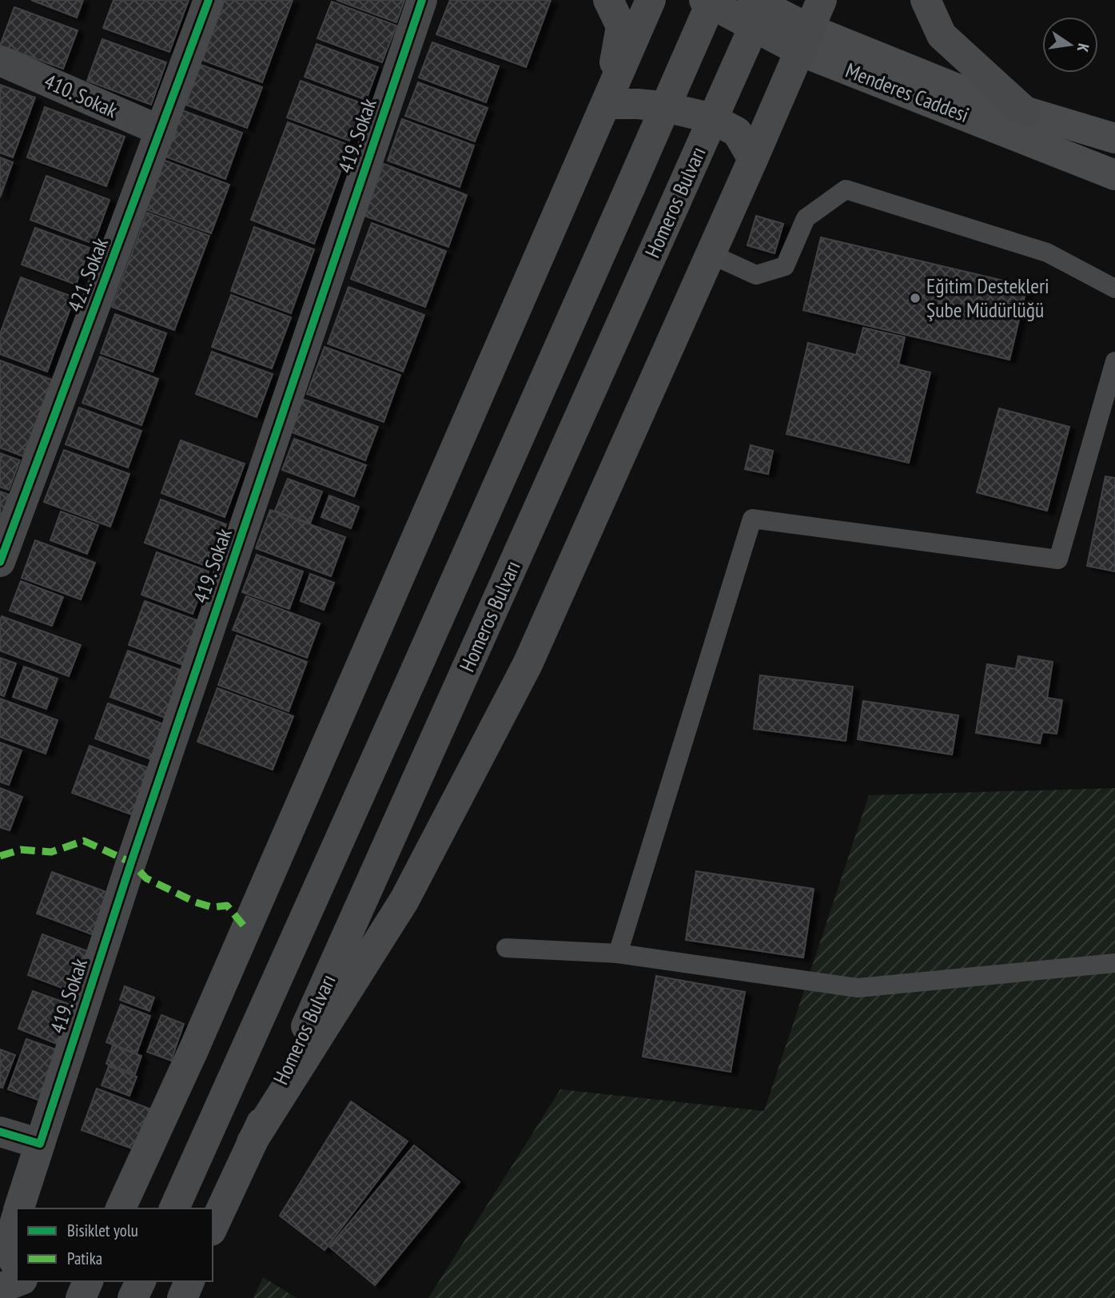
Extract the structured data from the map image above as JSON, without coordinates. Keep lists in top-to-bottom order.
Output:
{
  "streets": {
    "main road": ["Menderes Caddesi", "Homeros Bulvarı"],
    "street": ["410. Sokak", "419. Sokak", "421. Sokak"]
  },
  "crossings": [
    ["410. Sokak", "421. Sokak"]
  ],
  "places": ["Eğitim Destekleri Şube Müdürlüğü"],
  "legend": ["Bisiklet yolu", "Patika"],
  "north": "right"
}
